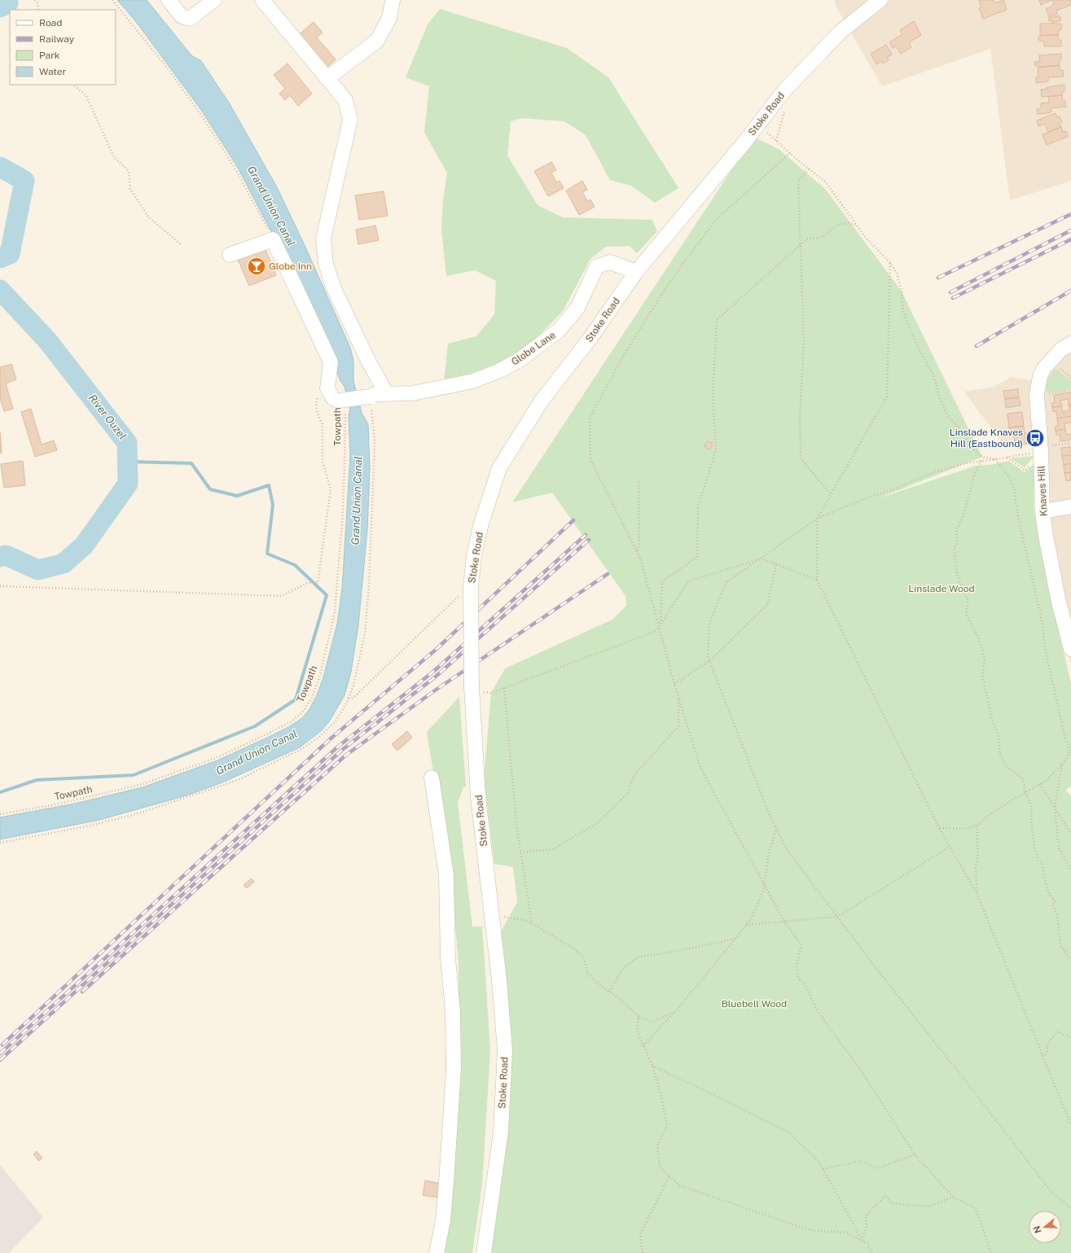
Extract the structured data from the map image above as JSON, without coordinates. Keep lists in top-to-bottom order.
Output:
{
  "streets": {
    "street": ["Stoke Road", "Globe Lane", "Knaves Hill"],
    "path": ["Towpath"]
  },
  "crossings": [
    ["Stoke Road", "Globe Lane"],
    ["Globe Lane", "Towpath"]
  ],
  "water": ["Grand Union Canal", "River Ouzel"],
  "parks": ["Linslade Wood", "Bluebell Wood"],
  "places": {
    "bar": ["Globe Inn"],
    "bus stop": ["Linslade Knaves Hill (Eastbound)"]
  },
  "legend": [
    "Road",
    "Railway",
    "Park",
    "Water"
  ],
  "north": "left"
}
